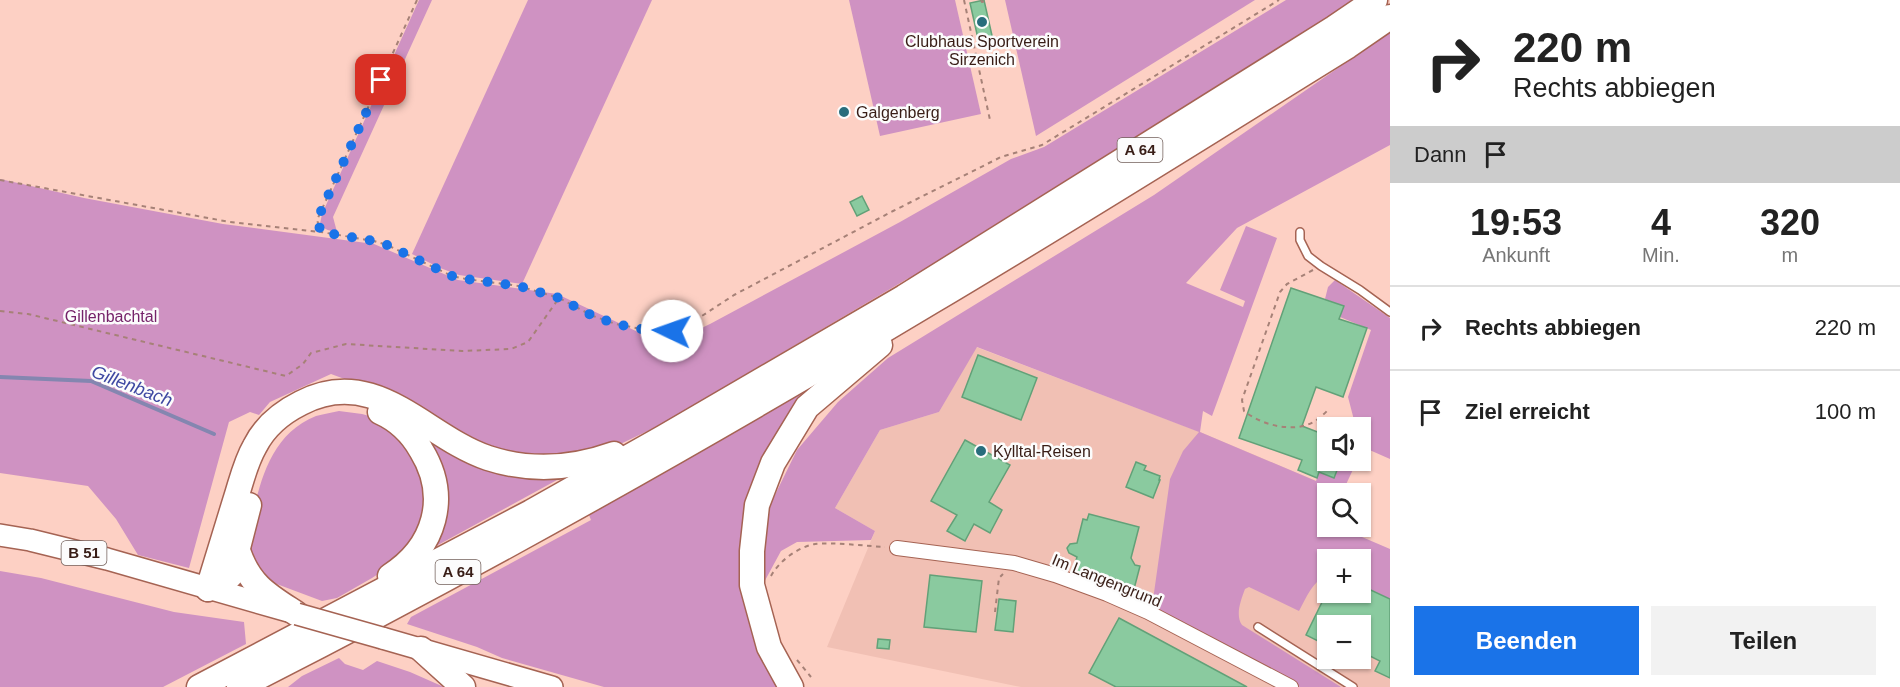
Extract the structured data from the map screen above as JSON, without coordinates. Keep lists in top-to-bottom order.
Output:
{
  "streets": {
    "highway": ["A 64"],
    "main road": ["B 51"],
    "street": ["Im Langengrund"]
  },
  "crossings": [
    ["A 64", "B 51"]
  ],
  "water": ["Gillenbach"],
  "parks": ["Gillenbachtal"],
  "places": ["Clubhaus Sportverein Sirzenich", "Galgenberg", "Kylltal-Reisen"],
  "page": {
    "turn": ["220 m", "Rechts abbiegen"],
    "then": "Dann",
    "eta": [
      "19:53",
      "Ankunft",
      "4",
      "Min.",
      "320",
      "m"
    ],
    "list": [
      {
        "name": "Rechts abbiegen",
        "value": "220 m"
      },
      {
        "name": "Ziel erreicht",
        "value": "100 m"
      }
    ],
    "map_buttons": ["+", "−"],
    "buttons": ["Beenden", "Teilen"]
  }
}
